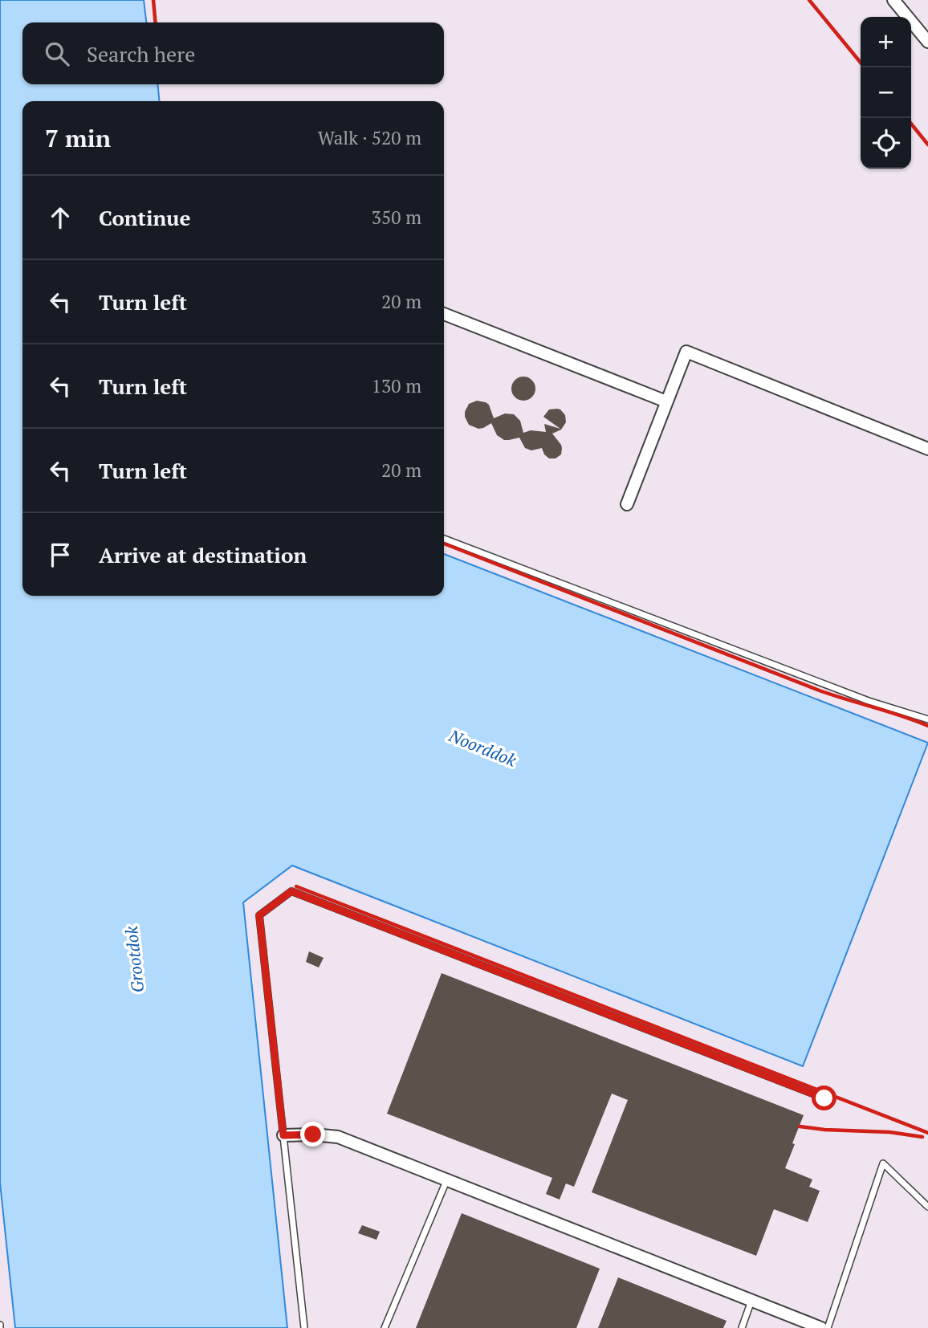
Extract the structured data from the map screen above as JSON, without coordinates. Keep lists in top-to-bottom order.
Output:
{
  "water": ["Noorddok", "Grootdok"],
  "page": {
    "map_buttons": ["+", "−"],
    "search": "Search here",
    "heading": ["7 min", "Walk · 520 m"],
    "list": [
      ["Continue", "350 m"],
      ["Turn left", "20 m"],
      ["Turn left", "130 m"],
      ["Turn left", "20 m"],
      "Arrive at destination"
    ]
  }
}
